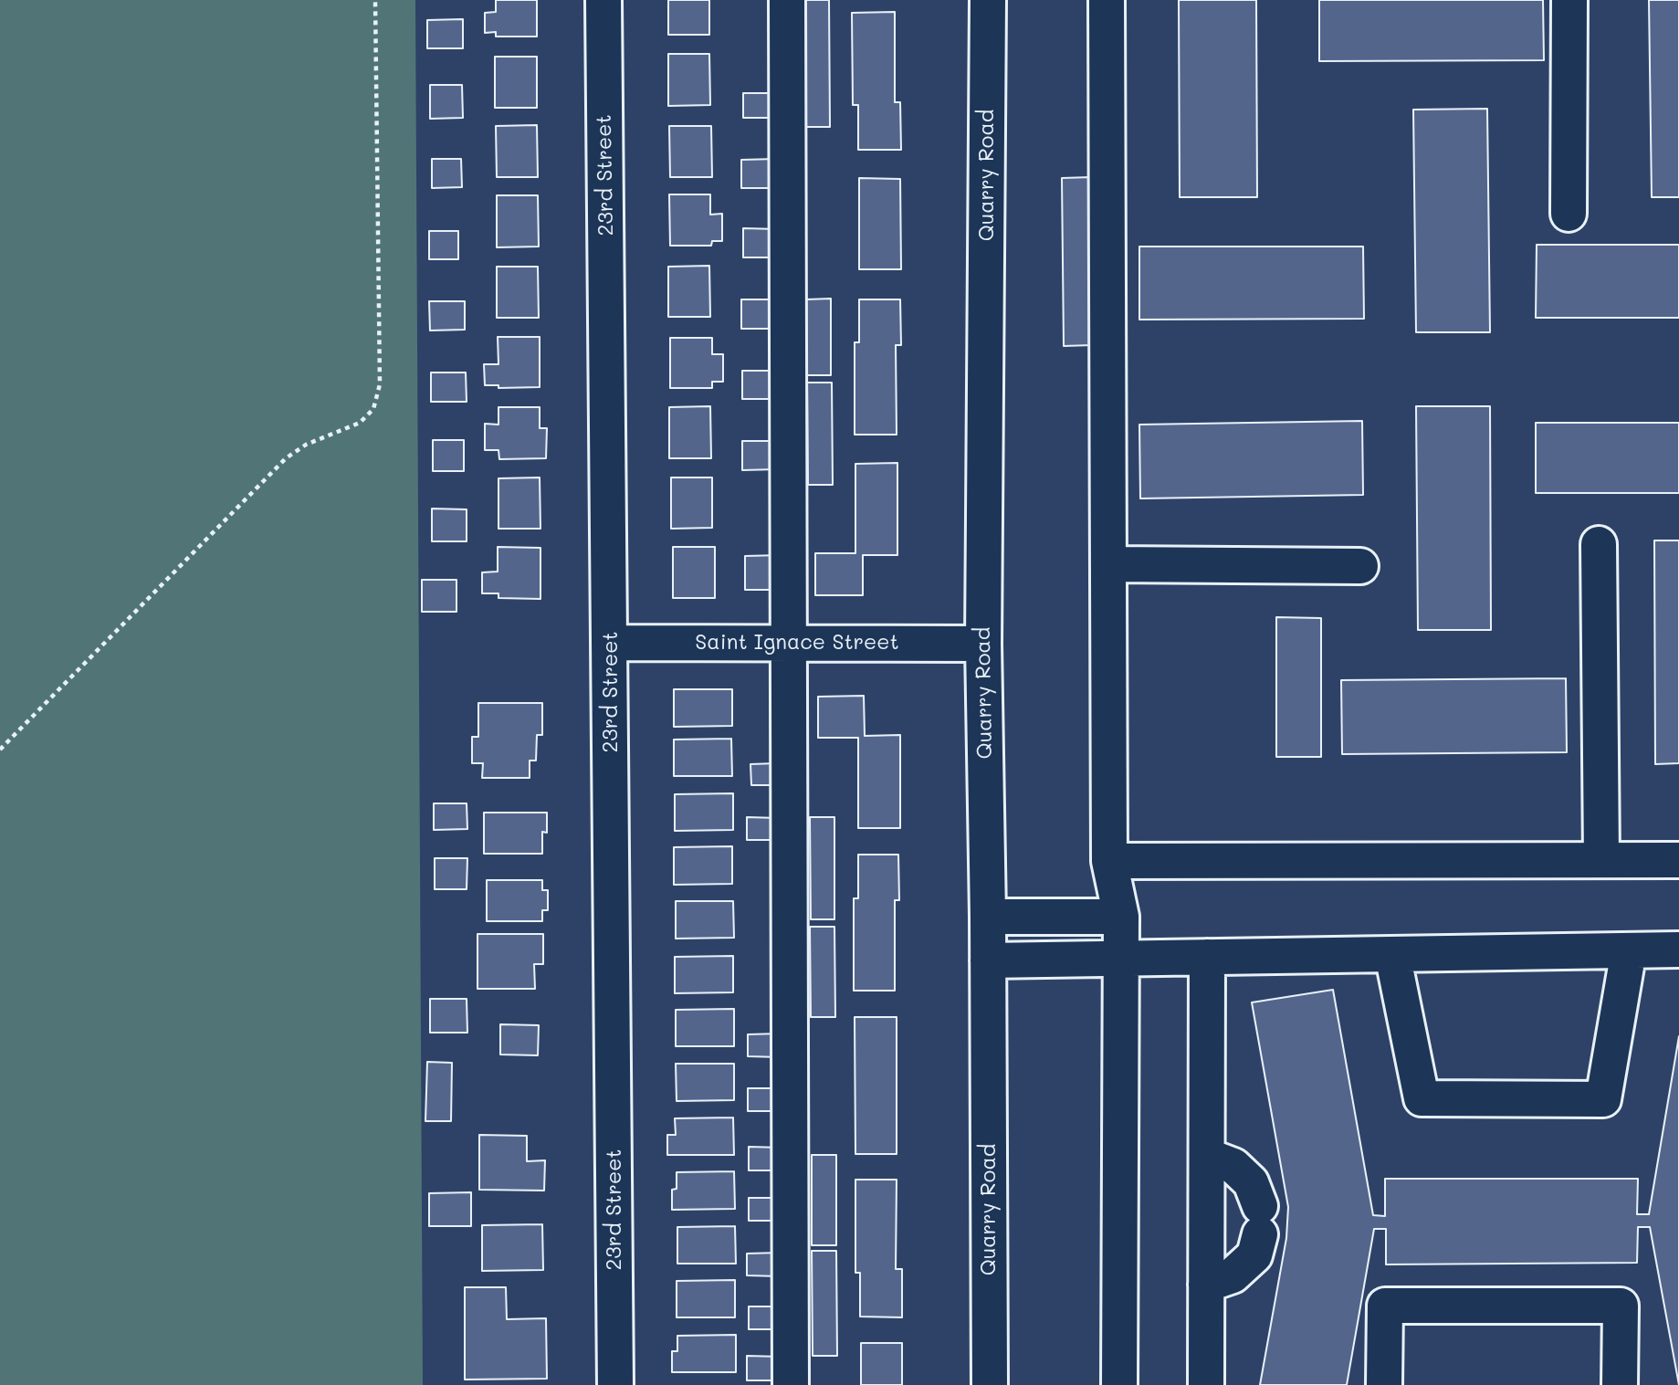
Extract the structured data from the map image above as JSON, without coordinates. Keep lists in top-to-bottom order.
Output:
{
  "streets": {
    "street": ["23rd Street", "Quarry Road", "Saint Ignace Street"]
  },
  "crossings": [
    ["23rd Street", "Saint Ignace Street"],
    ["Quarry Road", "Saint Ignace Street"]
  ]
}
